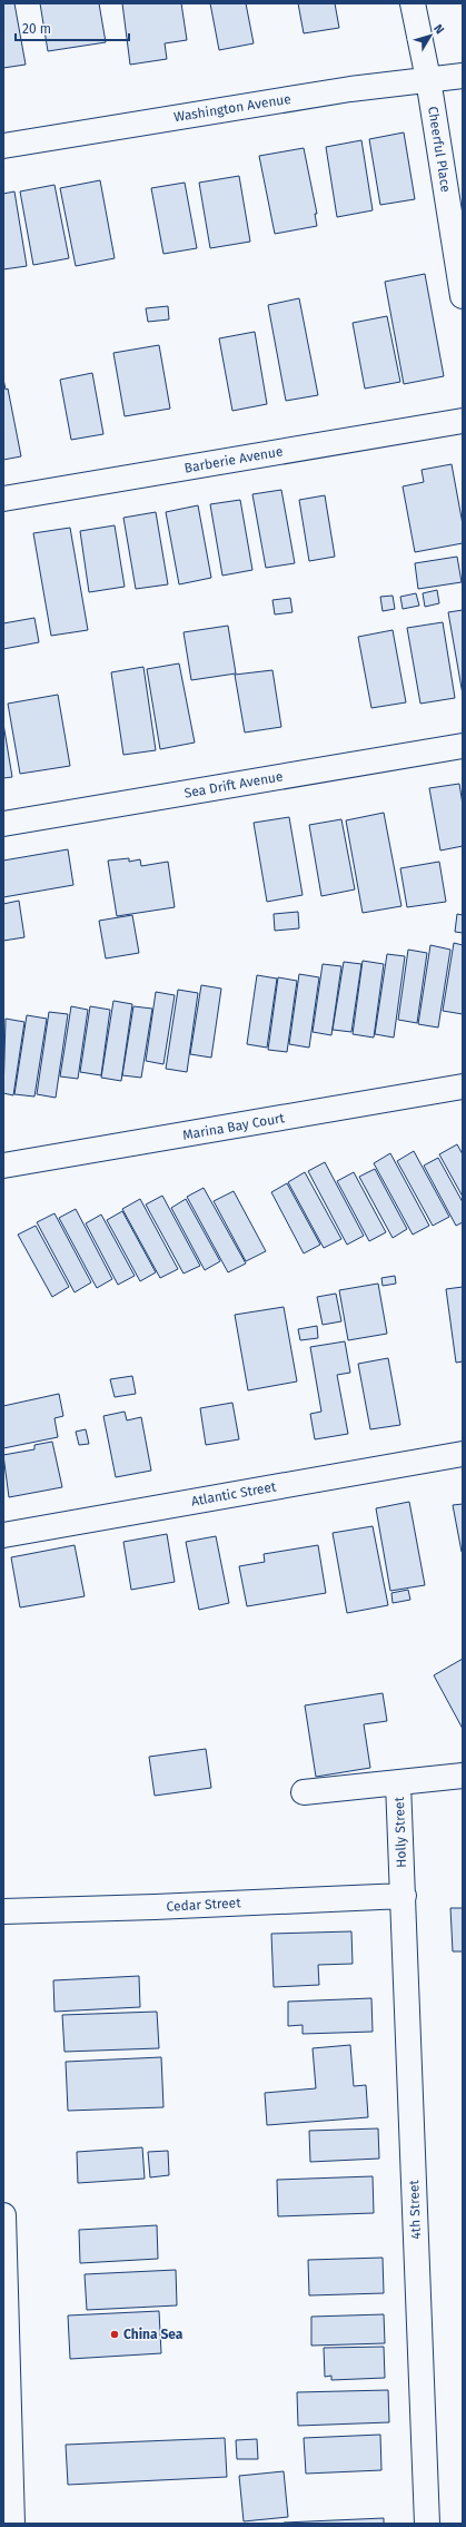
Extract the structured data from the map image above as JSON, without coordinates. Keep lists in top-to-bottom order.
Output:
{
  "streets": {
    "street": [
      "Washington Avenue",
      "Cheerful Place",
      "Barberie Avenue",
      "Sea Drift Avenue",
      "Marina Bay Court",
      "Atlantic Street",
      "Holly Street",
      "Cedar Street",
      "4th Street"
    ]
  },
  "crossings": [
    ["Washington Avenue", "Cheerful Place"],
    ["Holly Street", "Cedar Street"],
    ["Holly Street", "4th Street"],
    ["Cedar Street", "4th Street"]
  ],
  "places": ["China Sea"],
  "scale_bar": "20 m",
  "north": "top right"
}
